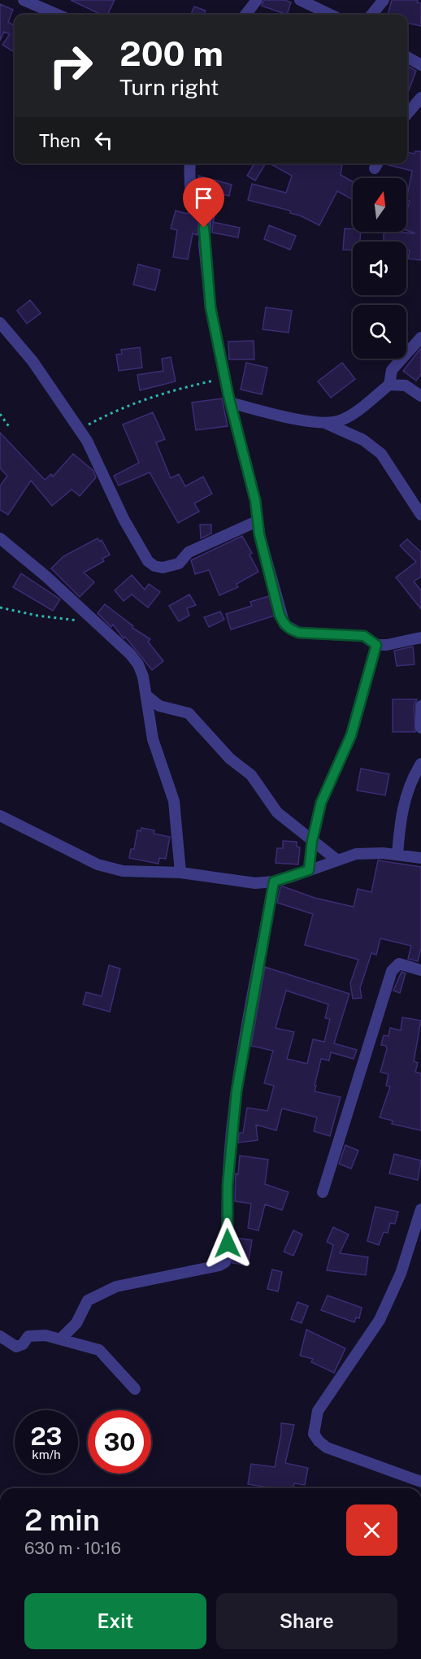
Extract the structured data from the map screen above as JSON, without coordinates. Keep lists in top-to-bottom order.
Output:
{
  "north": "top",
  "page": {
    "turn": ["200 m", "Turn right"],
    "then": "Then",
    "speed": "23 km/h",
    "limit": "30",
    "heading": ["2 min", "630 m · 10:16"],
    "buttons": ["Exit", "Share"]
  }
}
